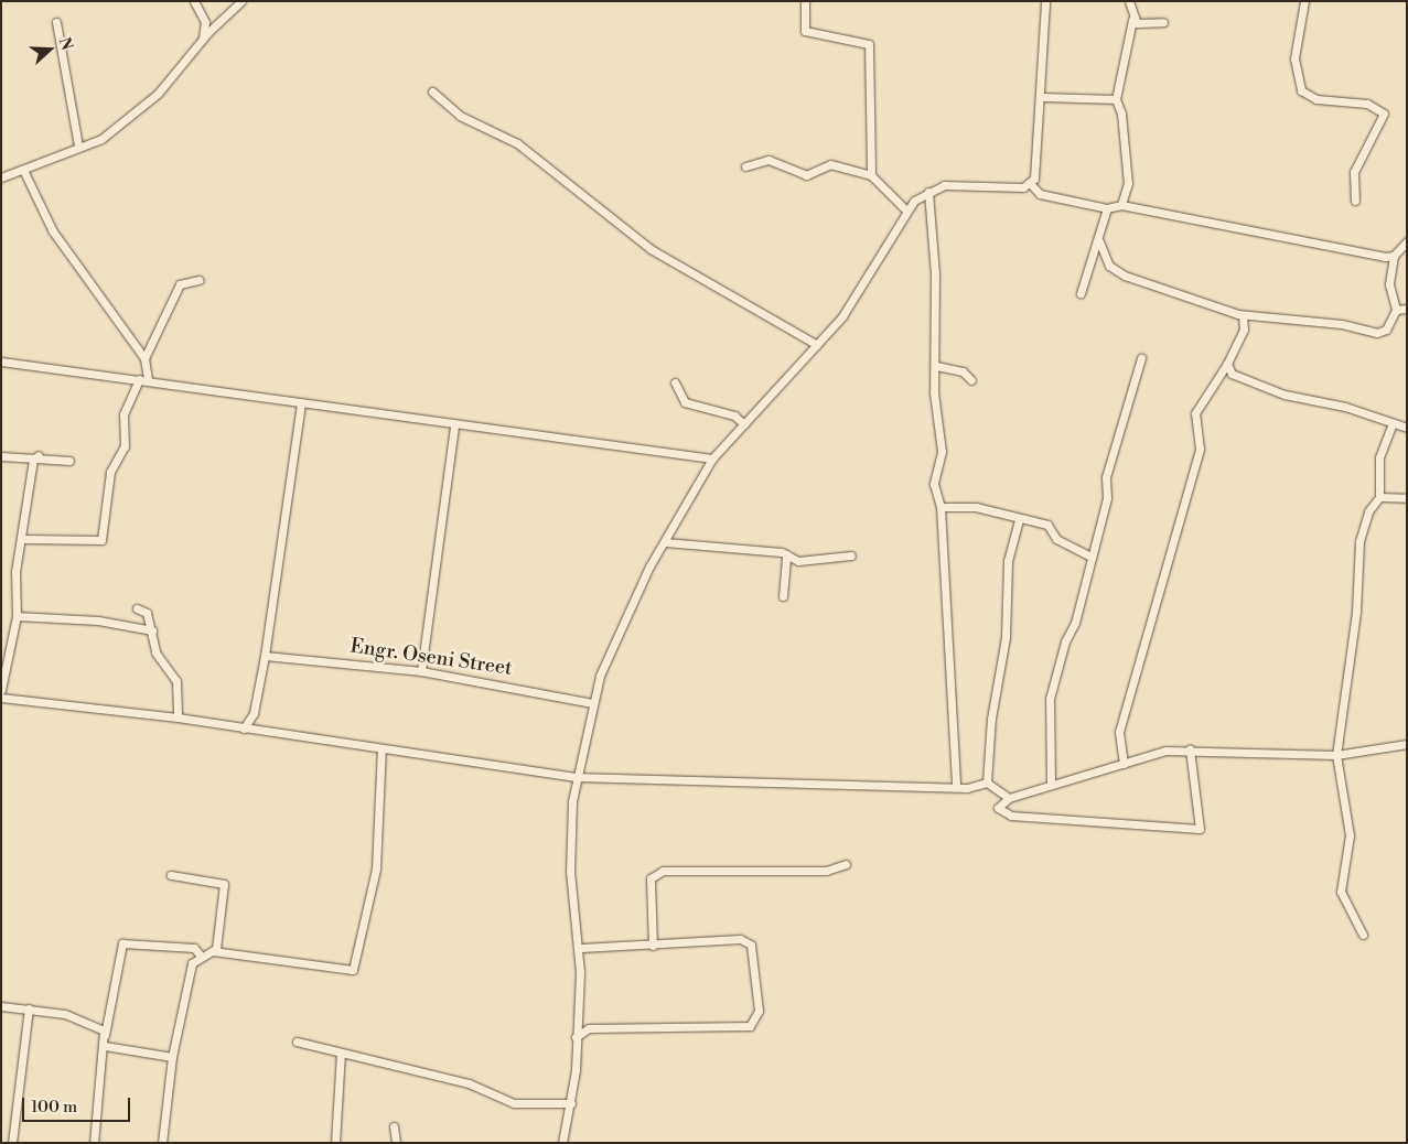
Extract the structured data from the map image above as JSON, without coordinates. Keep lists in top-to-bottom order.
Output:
{
  "streets": {
    "street": ["Engr. Oseni Street"]
  },
  "scale_bar": "100 m",
  "north": "right"
}
